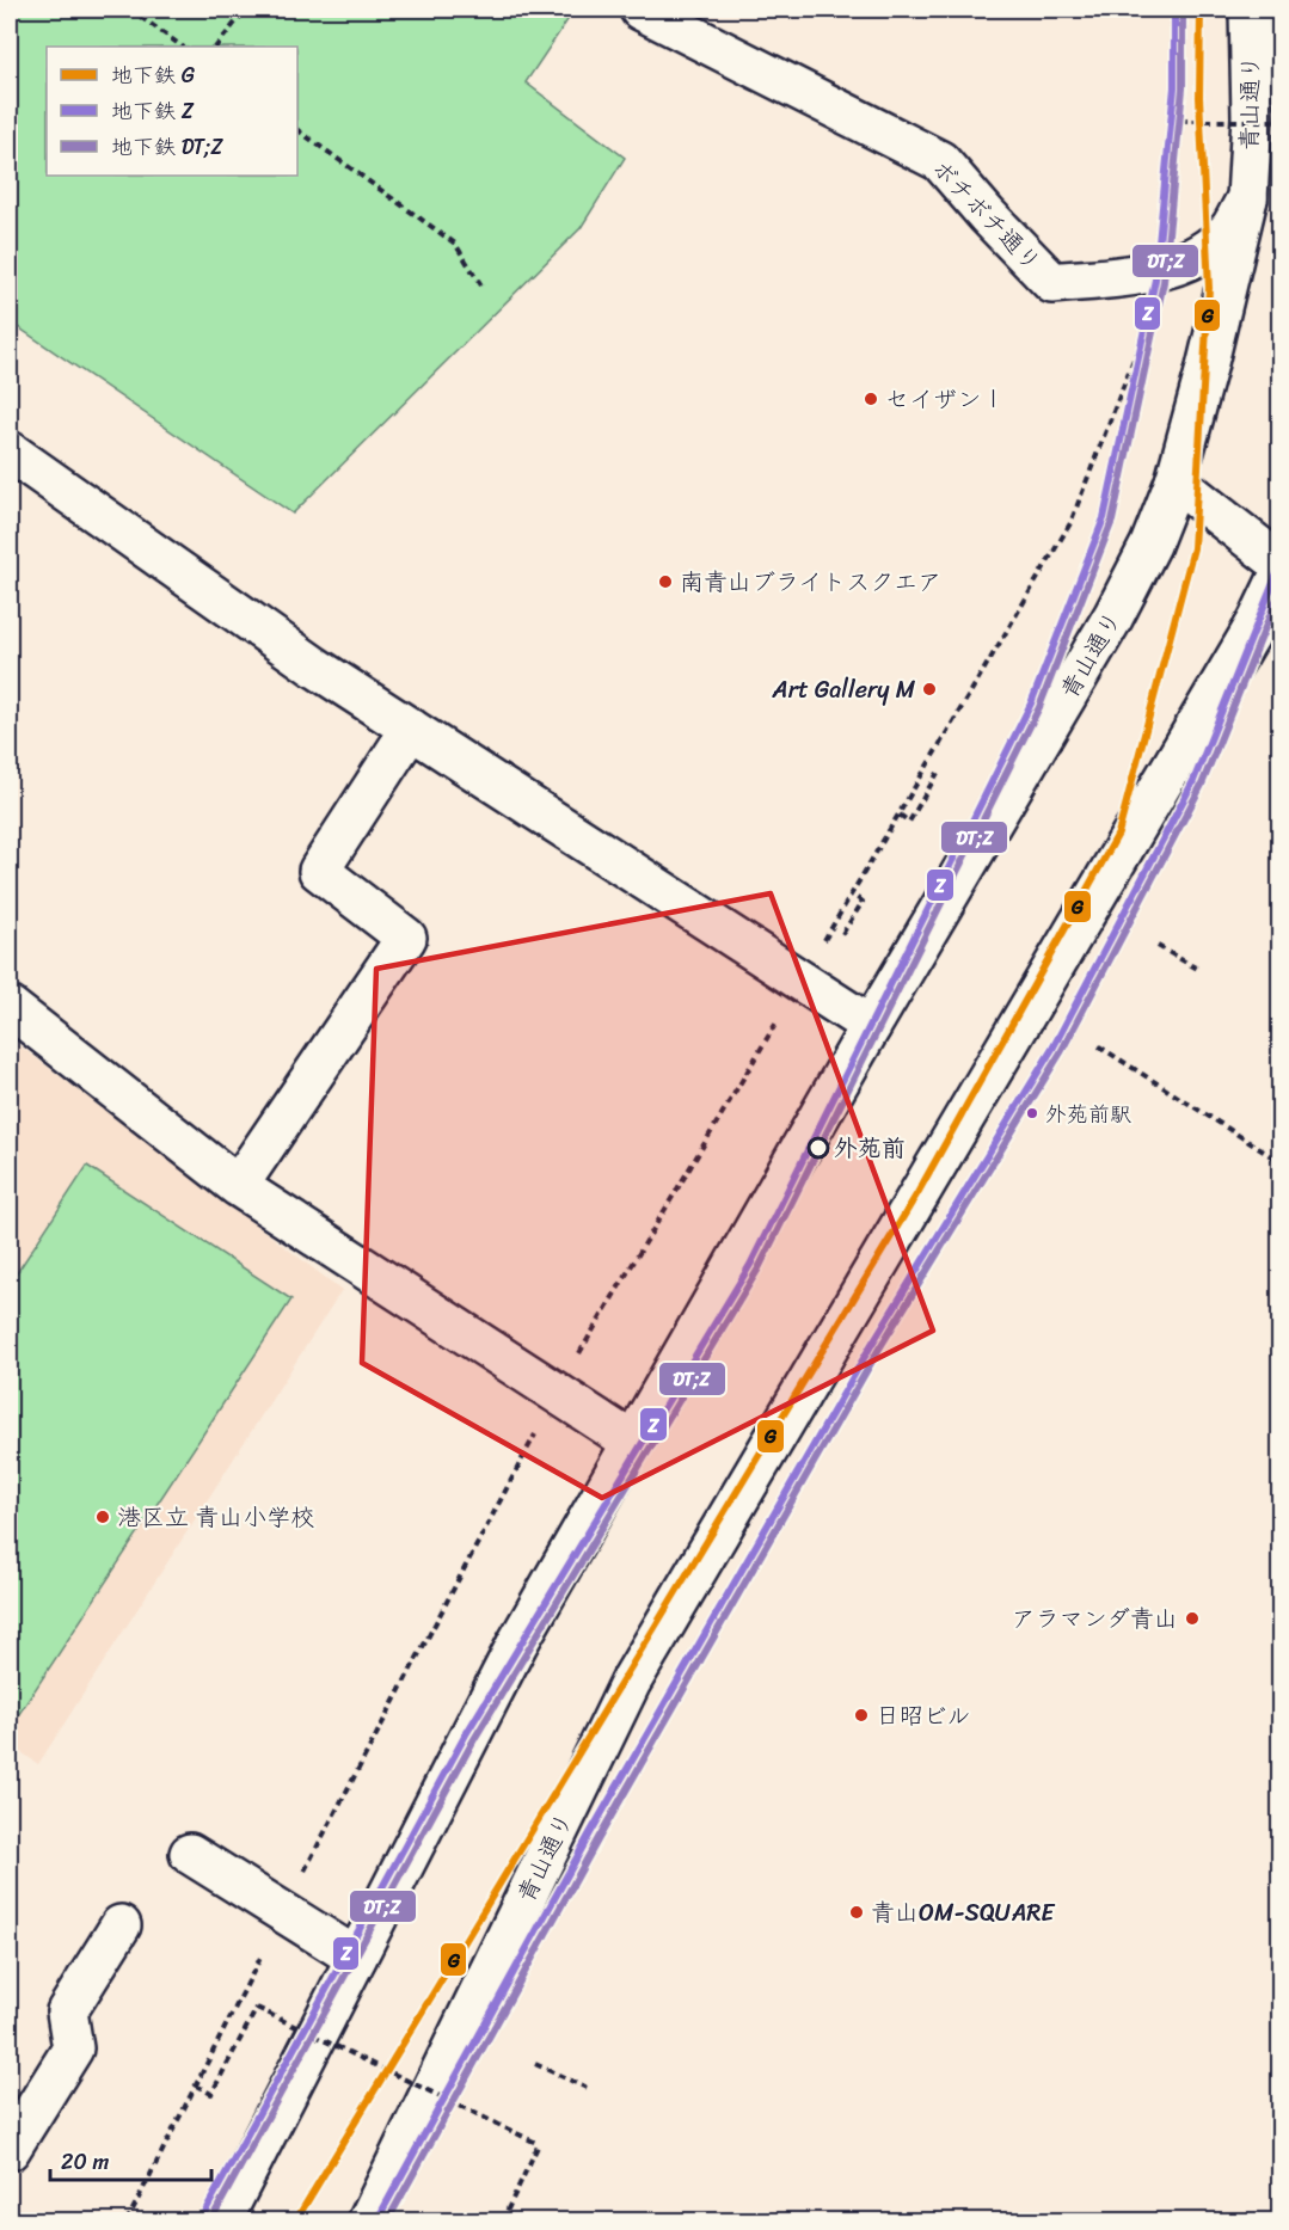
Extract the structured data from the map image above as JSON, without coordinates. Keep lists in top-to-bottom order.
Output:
{
  "streets": {
    "main road": ["青山通り", "ボチボチ通り"]
  },
  "crossings": [
    ["青山通り", "ボチボチ通り"]
  ],
  "places": [
    "セイザンⅠ",
    "南青山ブライトスクエア",
    "Art Gallery M",
    "外苑前駅",
    "外苑前",
    "港区立 青山小学校",
    "アラマンダ青山",
    "日昭ビル",
    "青山OM-SQUARE"
  ],
  "lines": ["metro line G", "metro line Z", "metro line DT;Z"],
  "legend": ["地下鉄 G", "地下鉄 Z", "地下鉄 DT;Z"],
  "scale_bar": "20 m"
}
